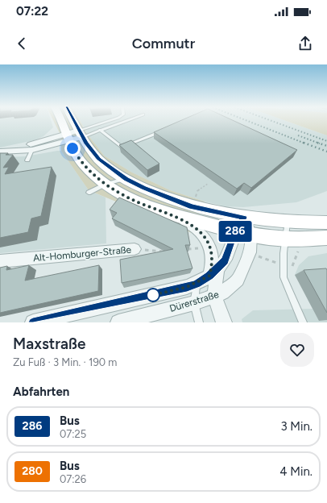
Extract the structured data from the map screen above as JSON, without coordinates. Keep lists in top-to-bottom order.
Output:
{
  "streets": {
    "street": ["Alt-Homburger-Straße", "Dürerstraße"]
  },
  "lines": ["bus line 286"],
  "page": {
    "status": "07:22",
    "header": "Commutr",
    "on_map": "286",
    "heading": [
      ["Maxstraße", "Zu Fuß · 3 Min. · 190 m"],
      "Abfahrten"
    ],
    "list": [
      {
        "mark": "286",
        "name": "Bus",
        "note": "07:25",
        "value": "3 Min."
      },
      {
        "mark": "280",
        "name": "Bus",
        "note": "07:26",
        "value": "4 Min."
      }
    ]
  }
}
